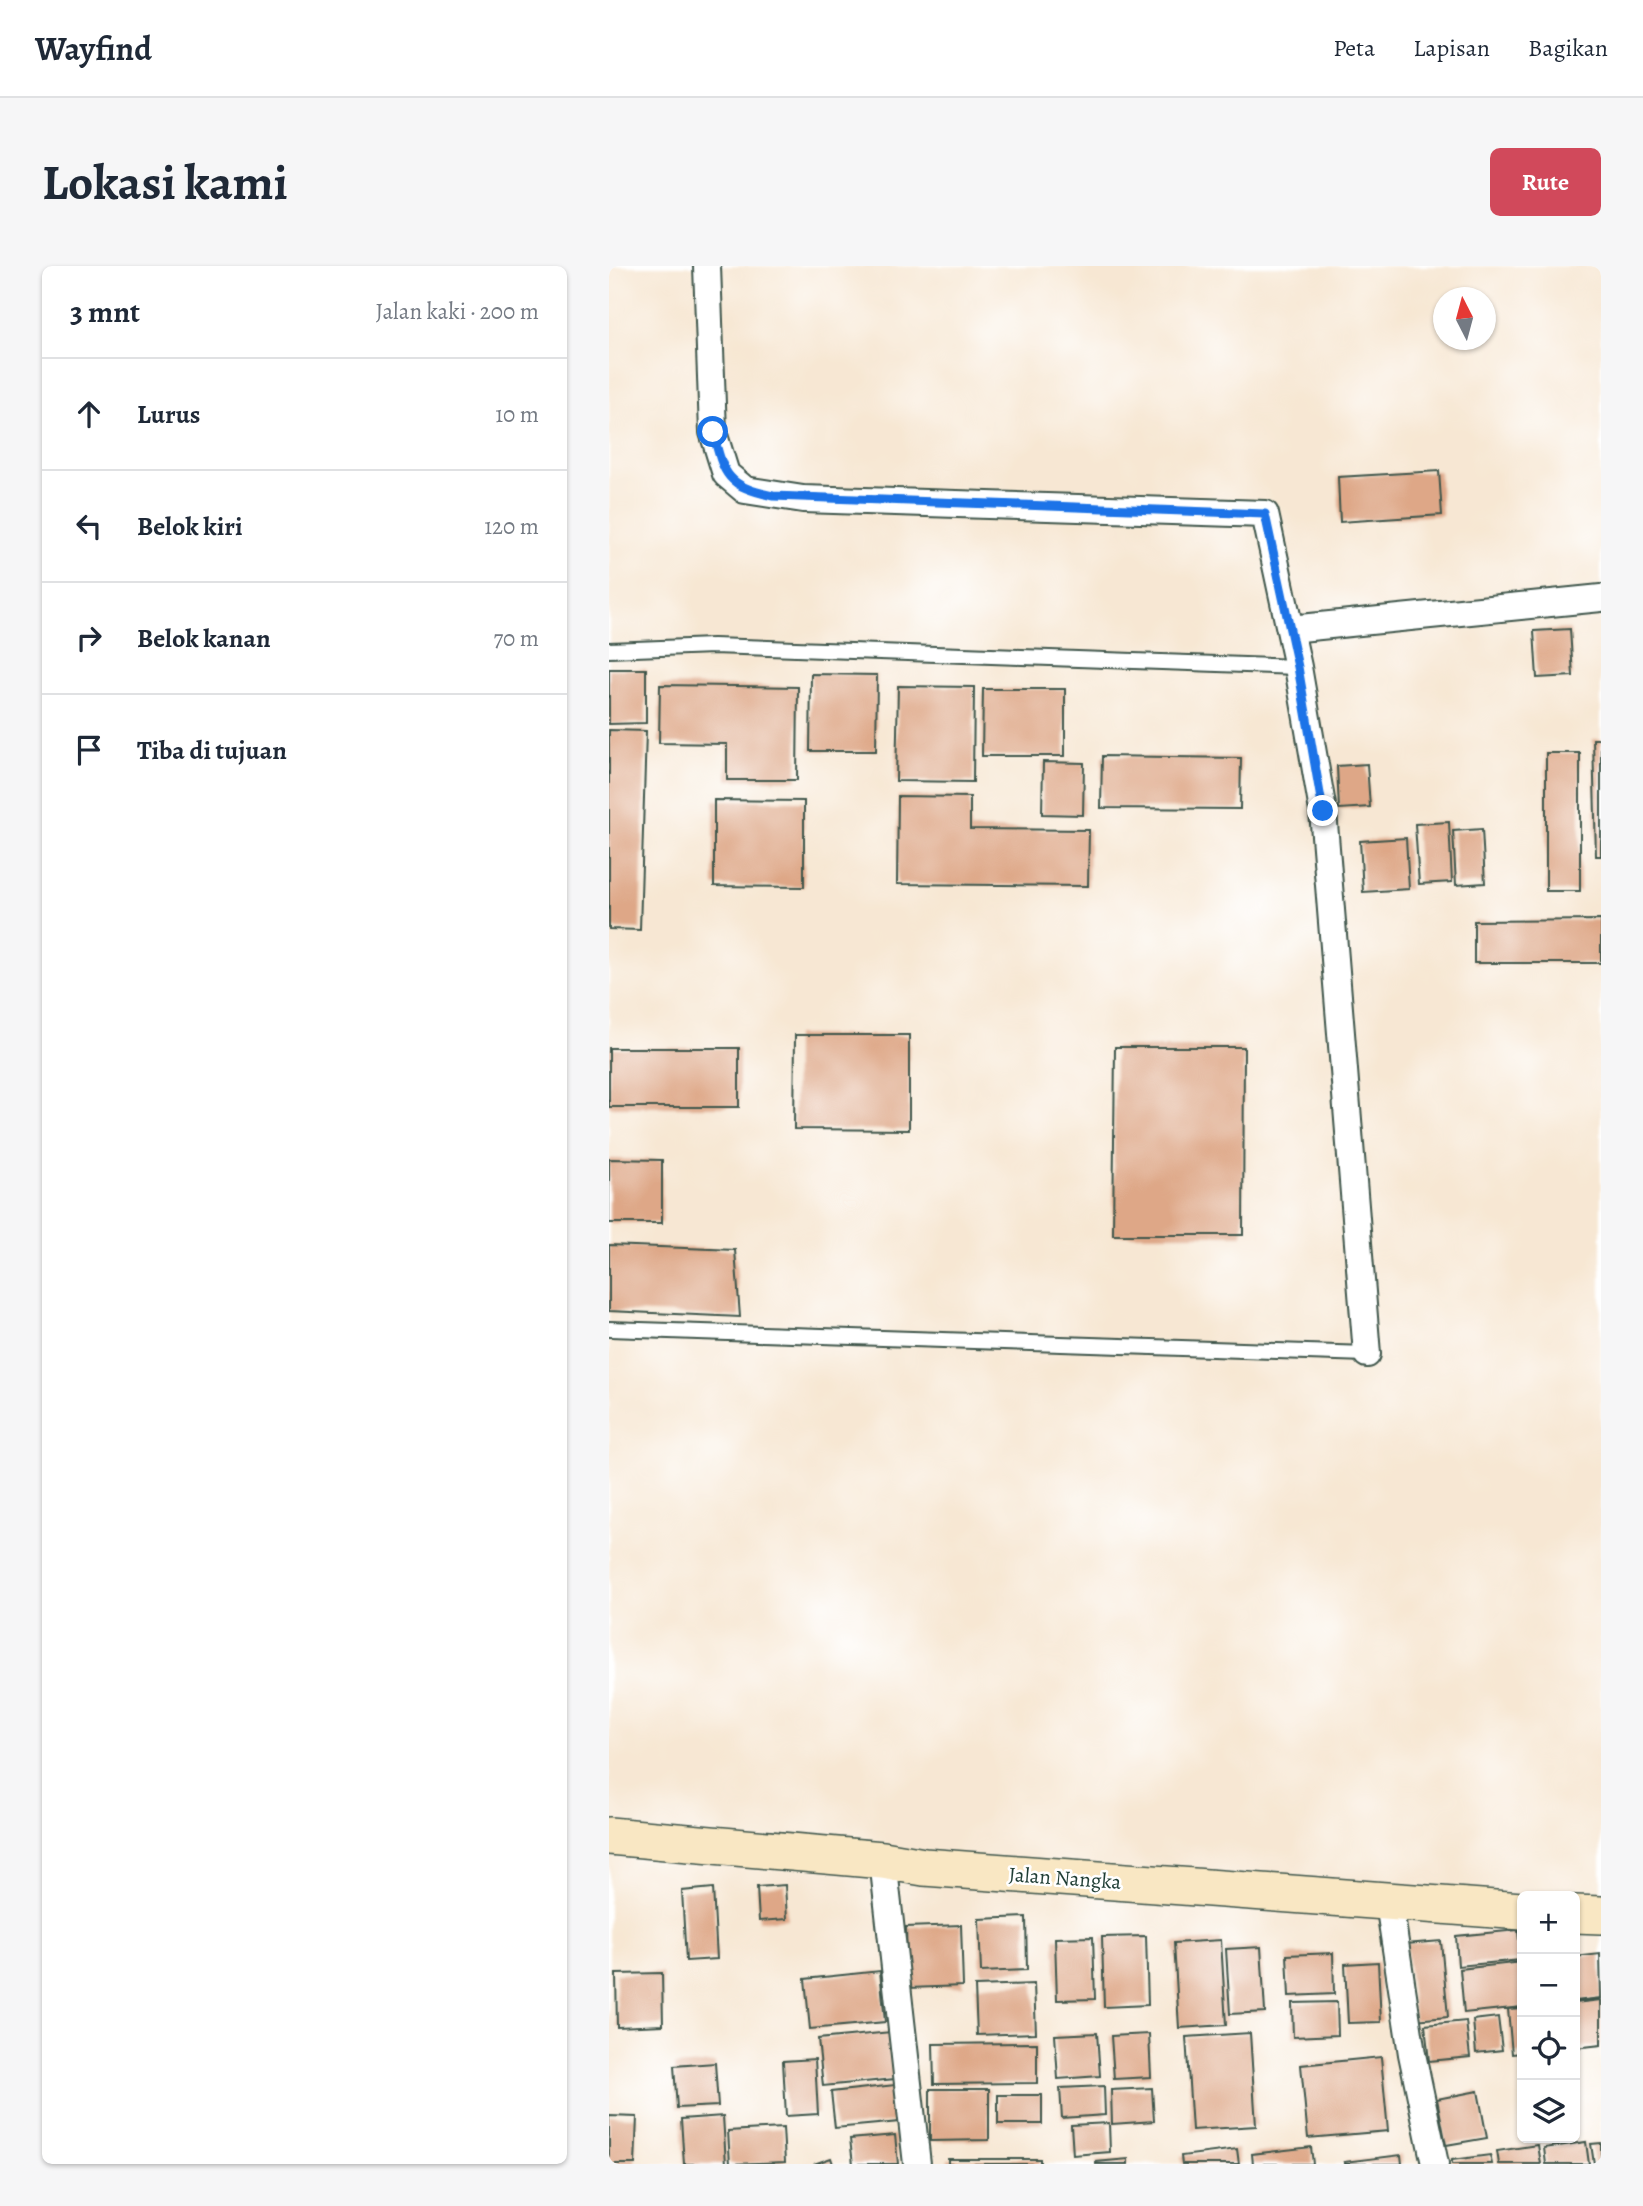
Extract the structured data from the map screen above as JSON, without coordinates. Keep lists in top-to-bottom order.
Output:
{
  "streets": {
    "street": ["Jalan Nangka"]
  },
  "north": "top",
  "page": {
    "header": "Wayfind",
    "nav": ["Peta", "Lapisan", "Bagikan"],
    "buttons": "Rute",
    "title": "Lokasi kami",
    "heading": ["3 mnt", "Jalan kaki · 200 m"],
    "list": [
      ["Lurus", "10 m"],
      ["Belok kiri", "120 m"],
      ["Belok kanan", "70 m"],
      "Tiba di tujuan"
    ],
    "map_buttons": ["+", "−"]
  }
}
